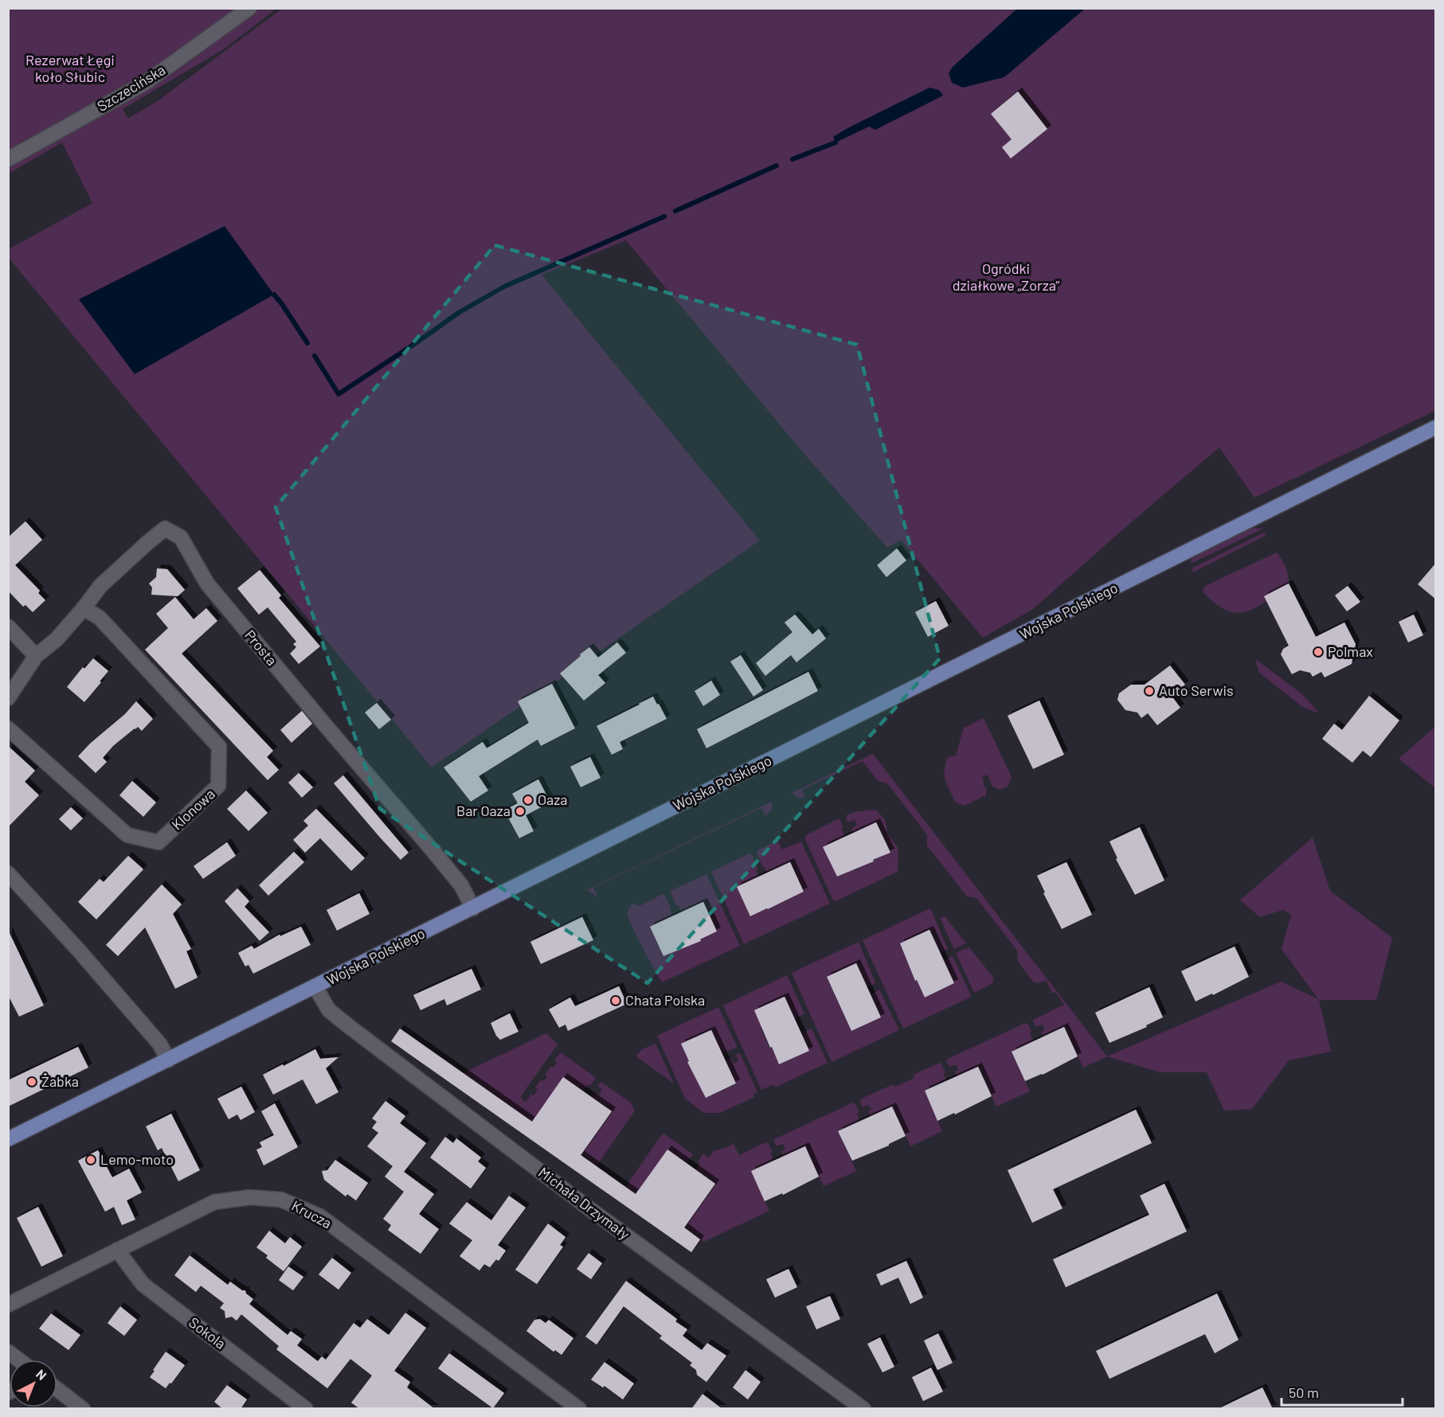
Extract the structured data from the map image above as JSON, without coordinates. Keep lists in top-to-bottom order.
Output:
{
  "streets": {
    "main road": ["Wojska Polskiego"],
    "street": [
      "Szczecińska",
      "Prosta",
      "Klonowa",
      "Michała Drzymały",
      "Krucza",
      "Sokola"
    ]
  },
  "crossings": [
    ["Wojska Polskiego", "Prosta"],
    ["Wojska Polskiego", "Michała Drzymały"],
    ["Prosta", "Klonowa"],
    ["Krucza", "Sokola"]
  ],
  "parks": ["Rezerwat Łęgi koło Słubic", "Ogródki działkowe „Zorza”"],
  "places": [
    "Polmax",
    "Auto Serwis",
    "Oaza",
    "Bar Oaza",
    "Chata Polska",
    "Żabka",
    "Lemo-moto"
  ],
  "scale_bar": "50 m",
  "north": "top right"
}
